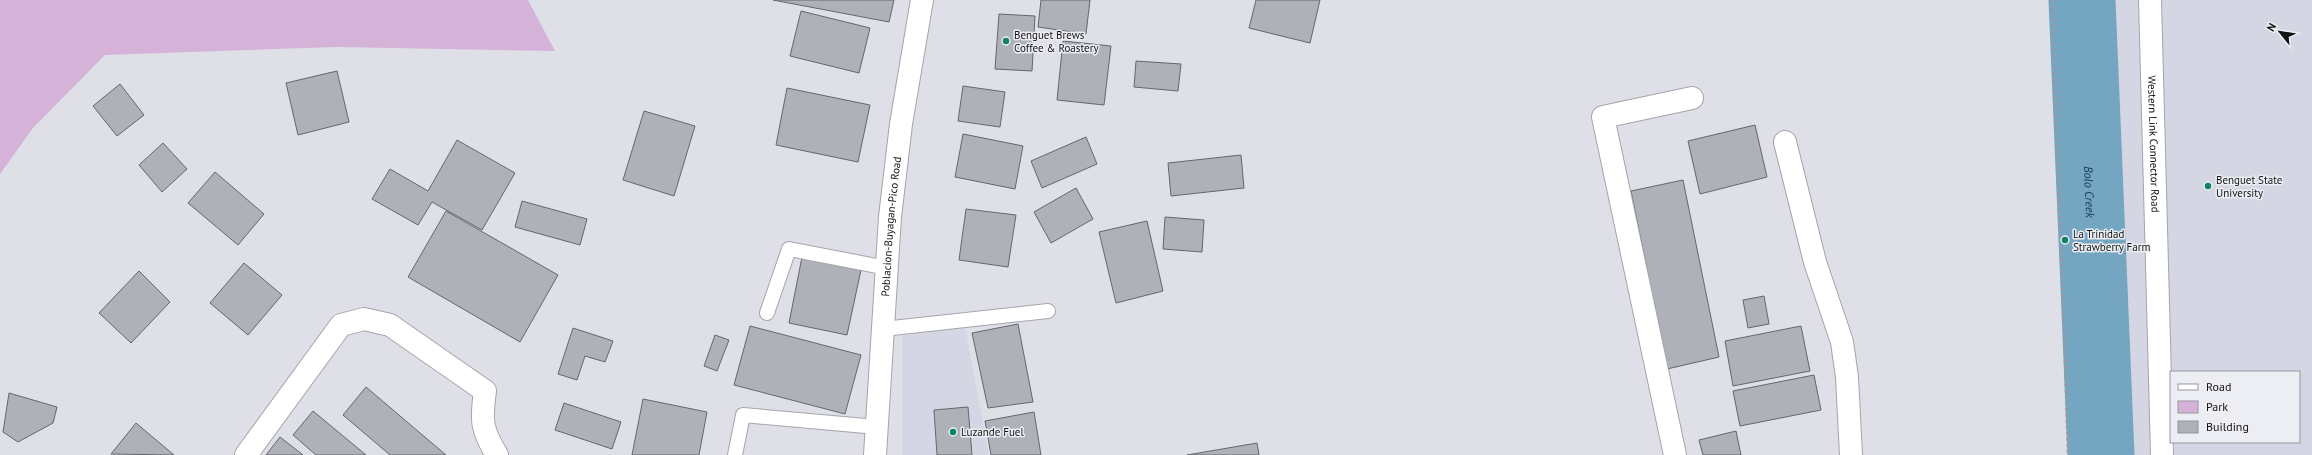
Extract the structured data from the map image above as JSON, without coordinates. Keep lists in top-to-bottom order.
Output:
{
  "streets": {
    "street": ["Western Link Connector Road", "Poblacion-Buyagan-Pico Road"]
  },
  "water": ["Bolo Creek"],
  "places": [
    "Benguet Brews Coffee & Roastery",
    "Benguet State University",
    "La Trinidad Strawberry Farm",
    "Luzande Fuel"
  ],
  "legend": ["Road", "Park", "Building"],
  "north": "top left"
}
